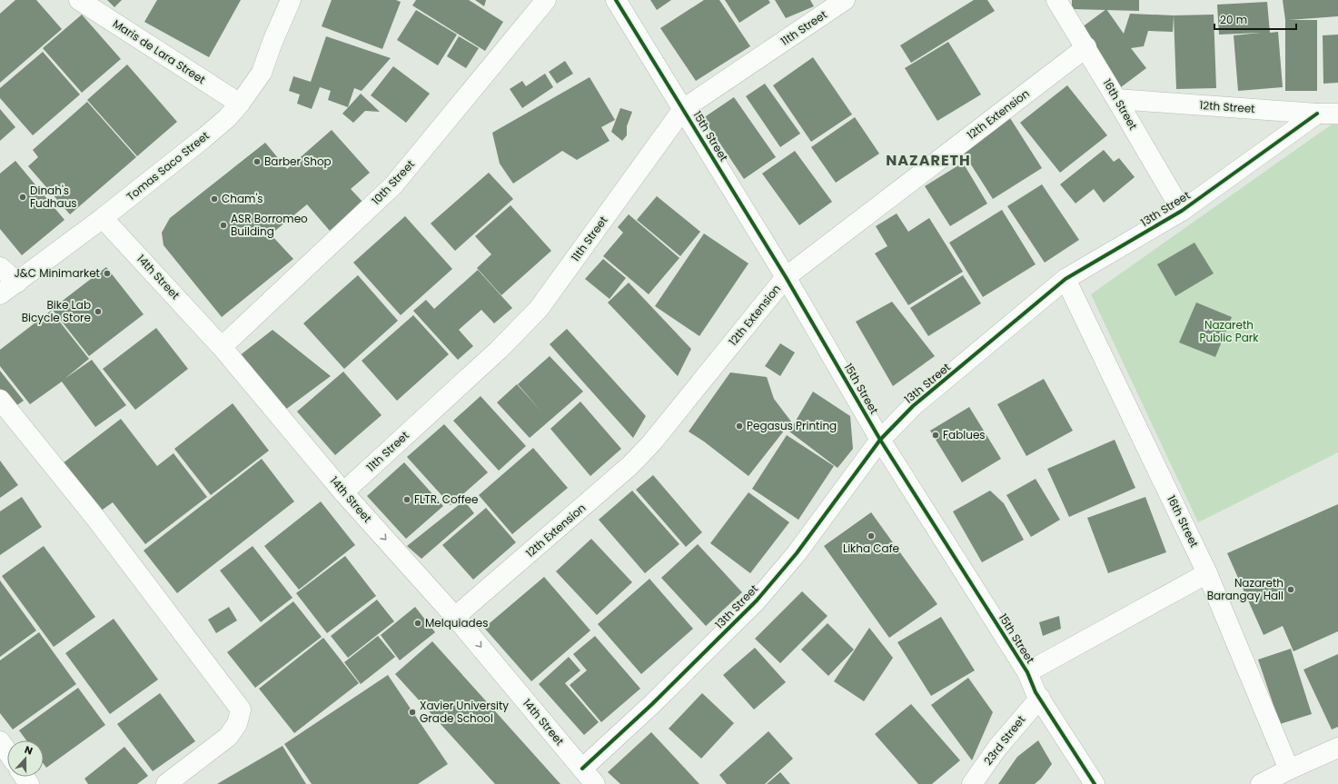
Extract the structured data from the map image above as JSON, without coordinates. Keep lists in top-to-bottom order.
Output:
{
  "streets": {
    "street": [
      "11th Street",
      "Maris de Lara Street",
      "16th Street",
      "12th Street",
      "12th Extension",
      "15th Street",
      "Tomas Saco Street",
      "10th Street",
      "13th Street",
      "14th Street",
      "23rd Street"
    ]
  },
  "crossings": [
    ["11th Street", "15th Street"],
    ["11th Street", "14th Street"],
    ["Maris de Lara Street", "Tomas Saco Street"],
    ["16th Street", "12th Street"],
    ["16th Street", "12th Extension"],
    ["16th Street", "13th Street"],
    ["12th Street", "13th Street"],
    ["12th Extension", "15th Street"],
    ["12th Extension", "14th Street"],
    ["15th Street", "13th Street"],
    ["15th Street", "23rd Street"],
    ["Tomas Saco Street", "14th Street"],
    ["10th Street", "14th Street"],
    ["13th Street", "14th Street"]
  ],
  "one_way": ["14th Street"],
  "districts": ["NAZARETH"],
  "parks": ["Nazareth Public Park"],
  "places": [
    "Barber Shop",
    "Dinah's Fudhaus",
    "Cham's",
    "ASR Borromeo Building",
    "J&C Minimarket",
    "Bike Lab Bicycle Store",
    "Pegasus Printing",
    "Fablues",
    "FLTR. Coffee",
    "Likha Cafe",
    "Nazareth Barangay Hall",
    "Melquiades",
    "Xavier University Grade School"
  ],
  "scale_bar": "20 m",
  "north": "top"
}
